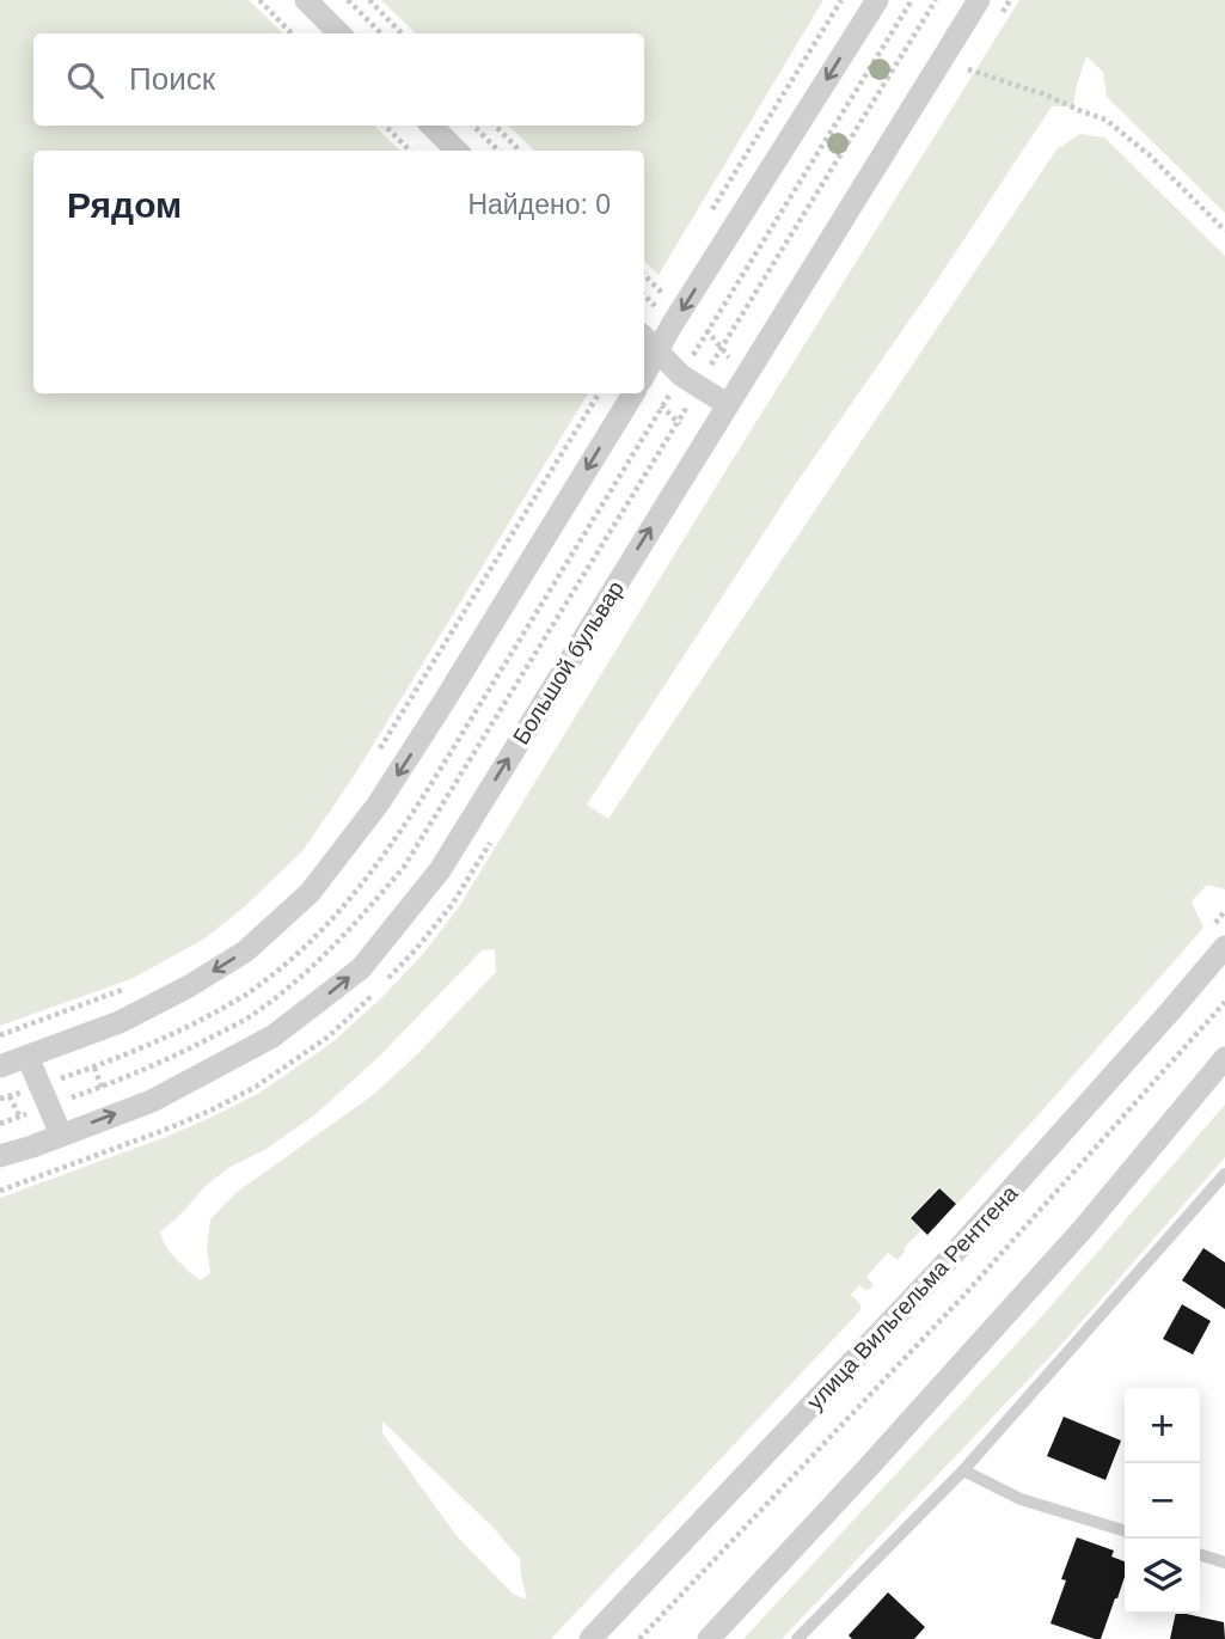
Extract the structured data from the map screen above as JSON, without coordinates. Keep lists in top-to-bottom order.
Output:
{
  "streets": {
    "street": ["Большой бульвар", "улица Вильгельма Рентгена"]
  },
  "page": {
    "search": "Поиск",
    "heading": ["Рядом", "Найдено: 0"],
    "map_buttons": ["+", "−"]
  }
}
